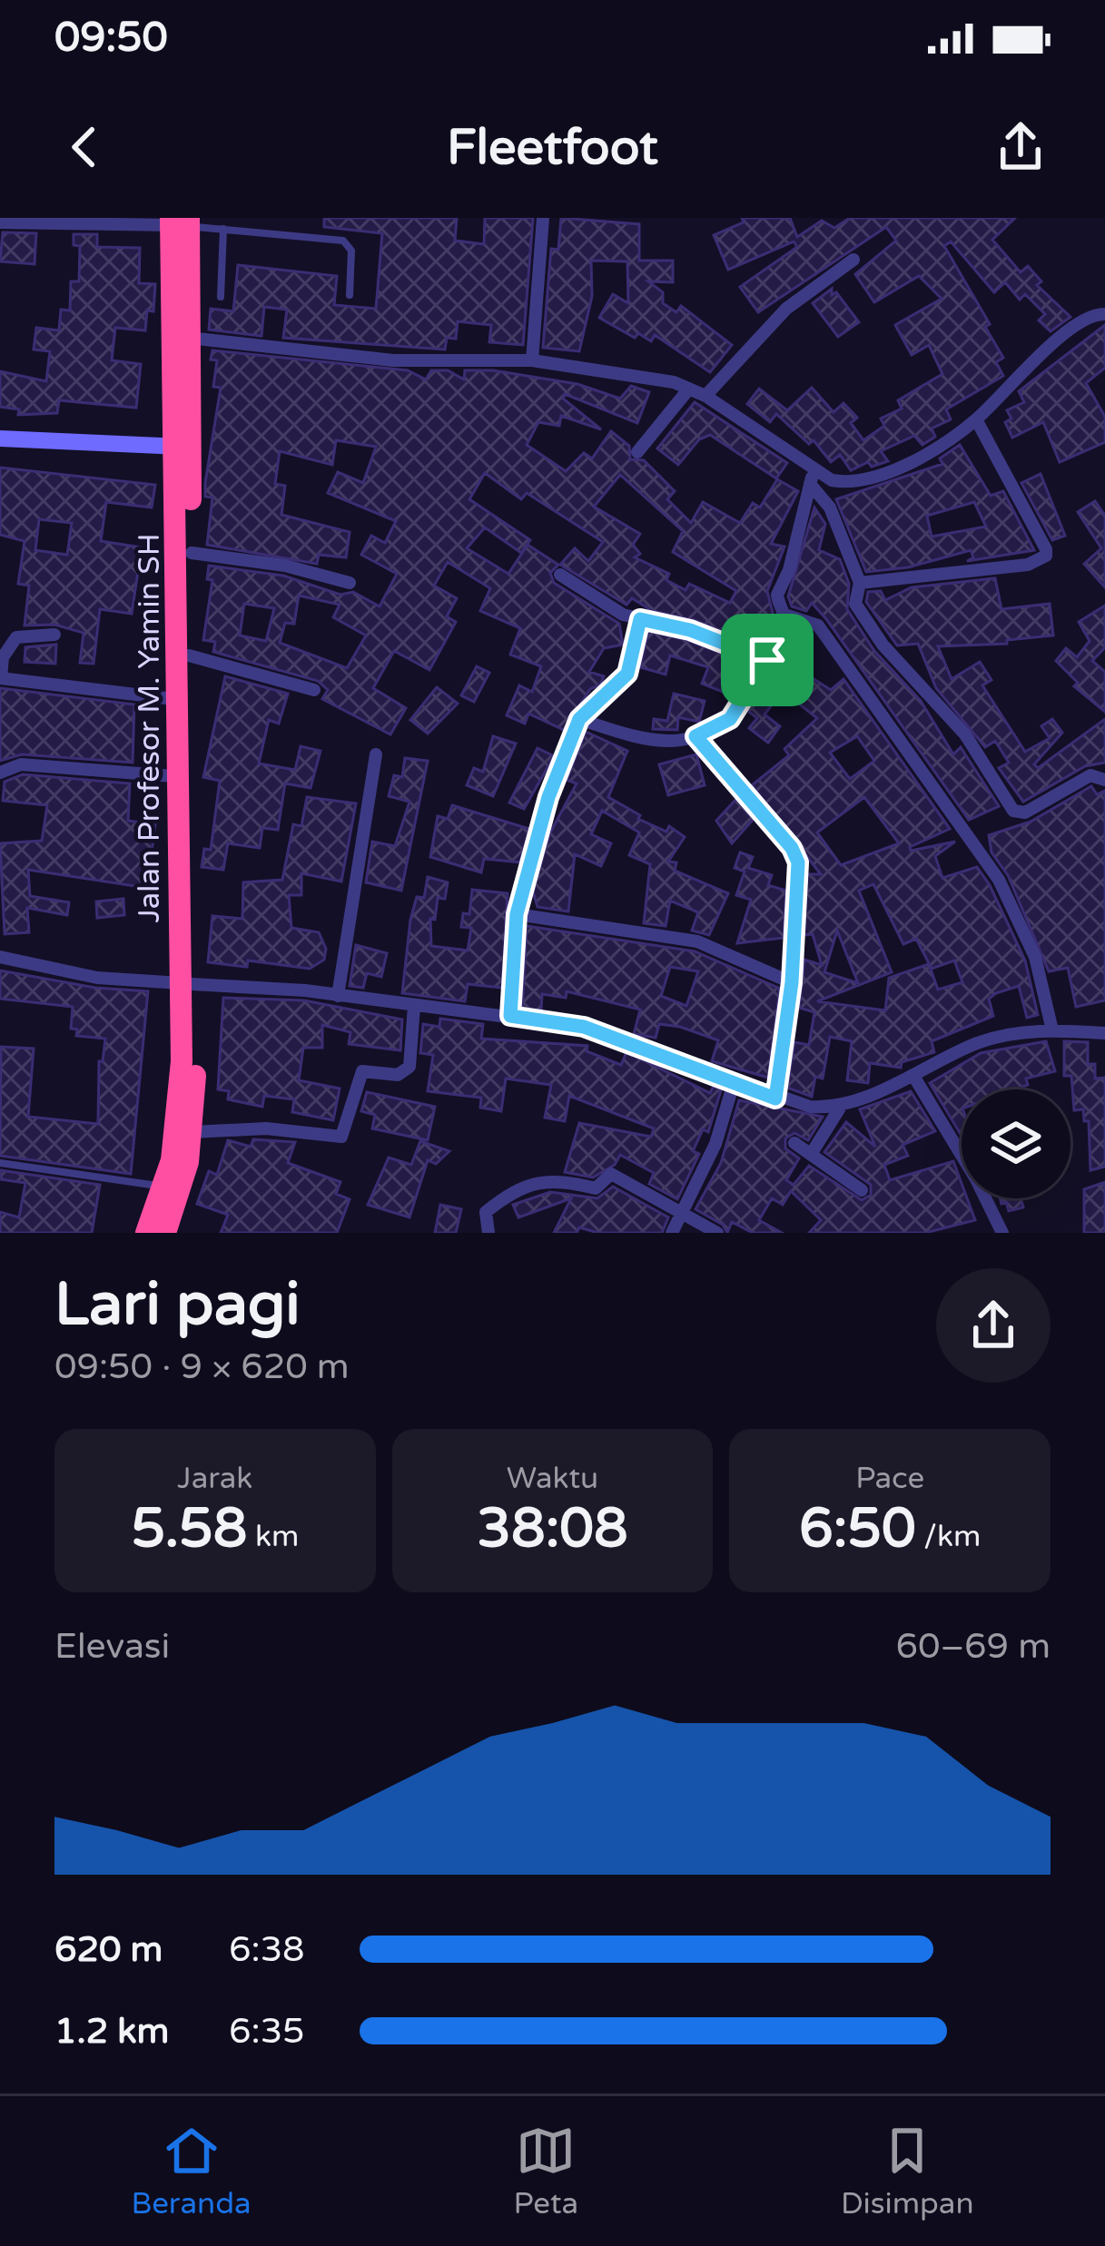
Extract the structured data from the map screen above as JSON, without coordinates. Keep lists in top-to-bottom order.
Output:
{
  "streets": {
    "highway": ["Jalan Profesor M. Yamin SH"]
  },
  "page": {
    "status": "09:50",
    "header": "Fleetfoot",
    "heading": ["Lari pagi", "09:50 · 9 × 620 m"],
    "stats": [
      ["Jarak", "5.58 km"],
      ["Waktu", "38:08"],
      ["Pace", "6:50 /km"]
    ],
    "chart": ["Elevasi", "60–69 m"],
    "list": [
      {
        "name": "620 m",
        "note": "6:38"
      },
      {
        "name": "1.2 km",
        "note": "6:35"
      }
    ],
    "tabs": ["Beranda", "Peta", "Disimpan"]
  }
}
